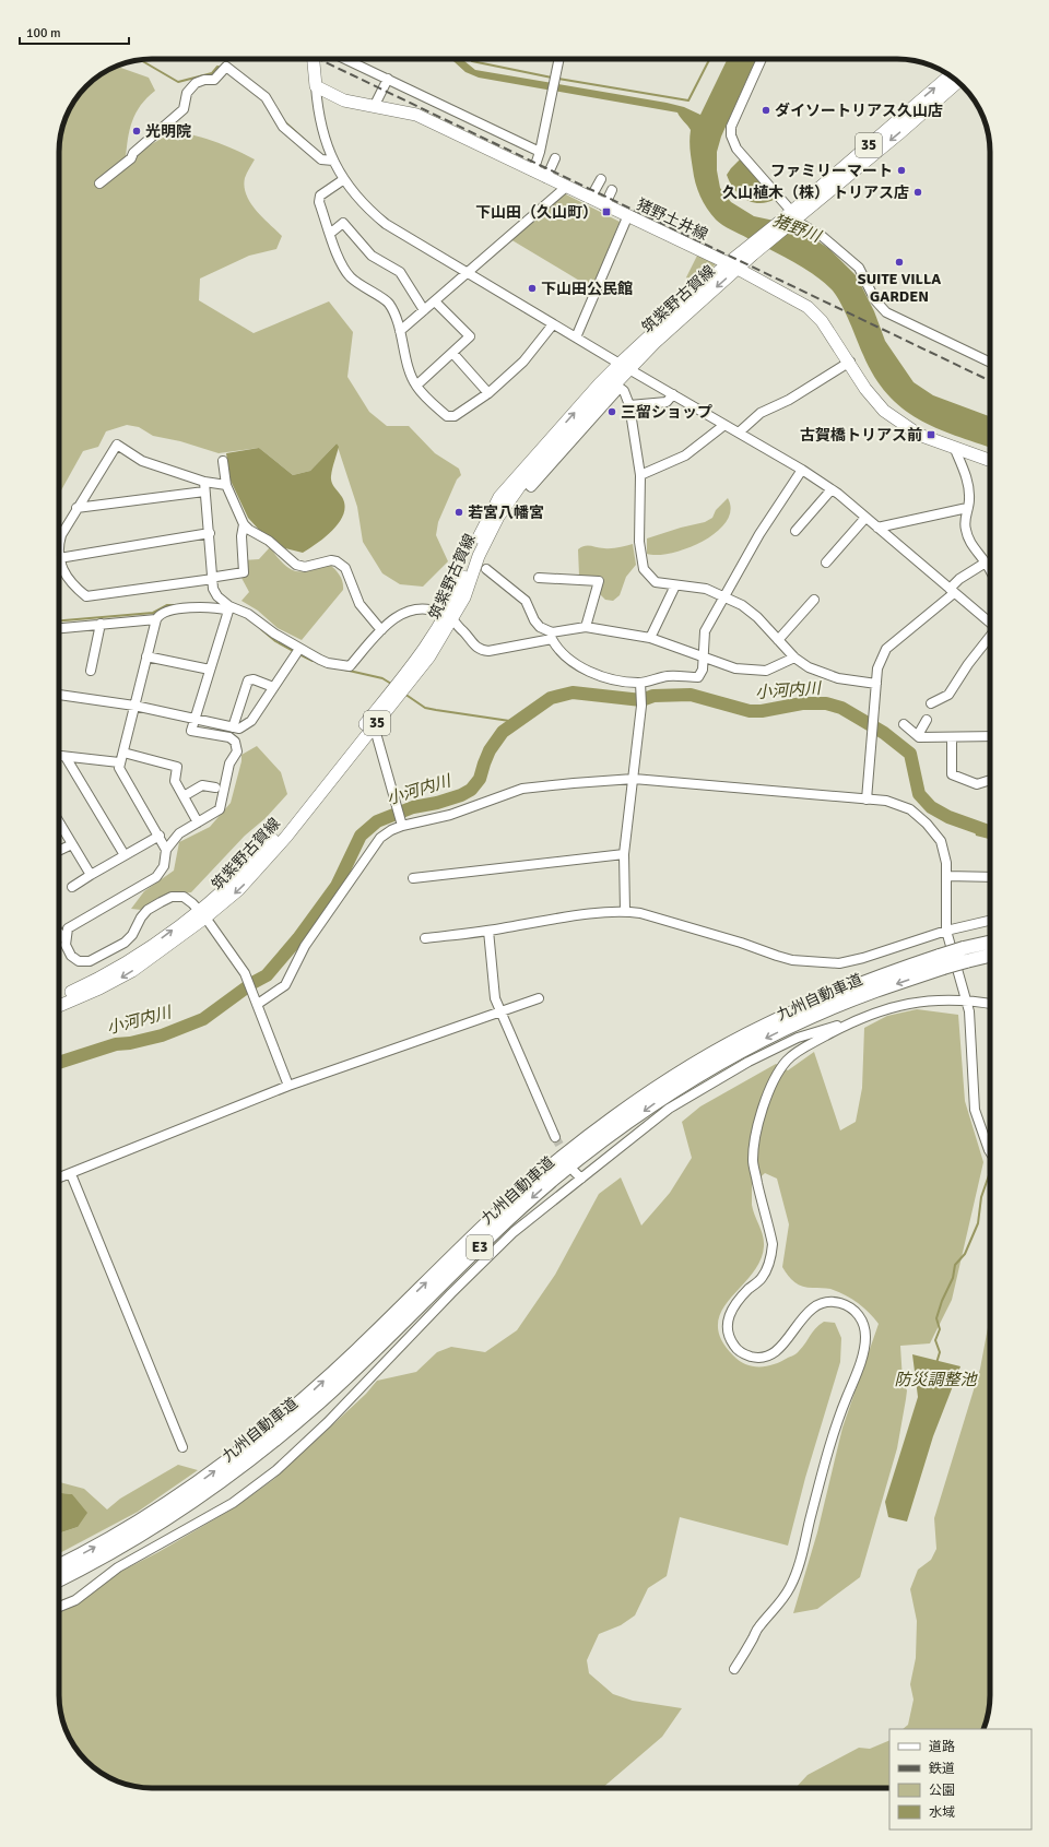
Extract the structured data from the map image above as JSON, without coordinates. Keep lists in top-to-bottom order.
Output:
{
  "streets": {
    "highway": ["九州自動車道", "E3"],
    "main road": ["35", "猪野土井線", "筑紫野古賀線"]
  },
  "crossings": [
    ["猪野土井線", "筑紫野古賀線"]
  ],
  "water": ["猪野川", "小河内川", "防災調整池"],
  "places": {
    "other": [
      "ダイソートリアス久山店",
      "光明院",
      "ファミリーマート",
      "久山植木（株） トリアス店",
      "SUITE VILLA GARDEN",
      "下山田公民館",
      "三留ショップ",
      "若宮八幡宮"
    ],
    "transit": ["下山田（久山町）", "古賀橋トリアス前"]
  },
  "legend": [
    "道路",
    "鉄道",
    "公園",
    "水域"
  ],
  "scale_bar": "100 m"
}
